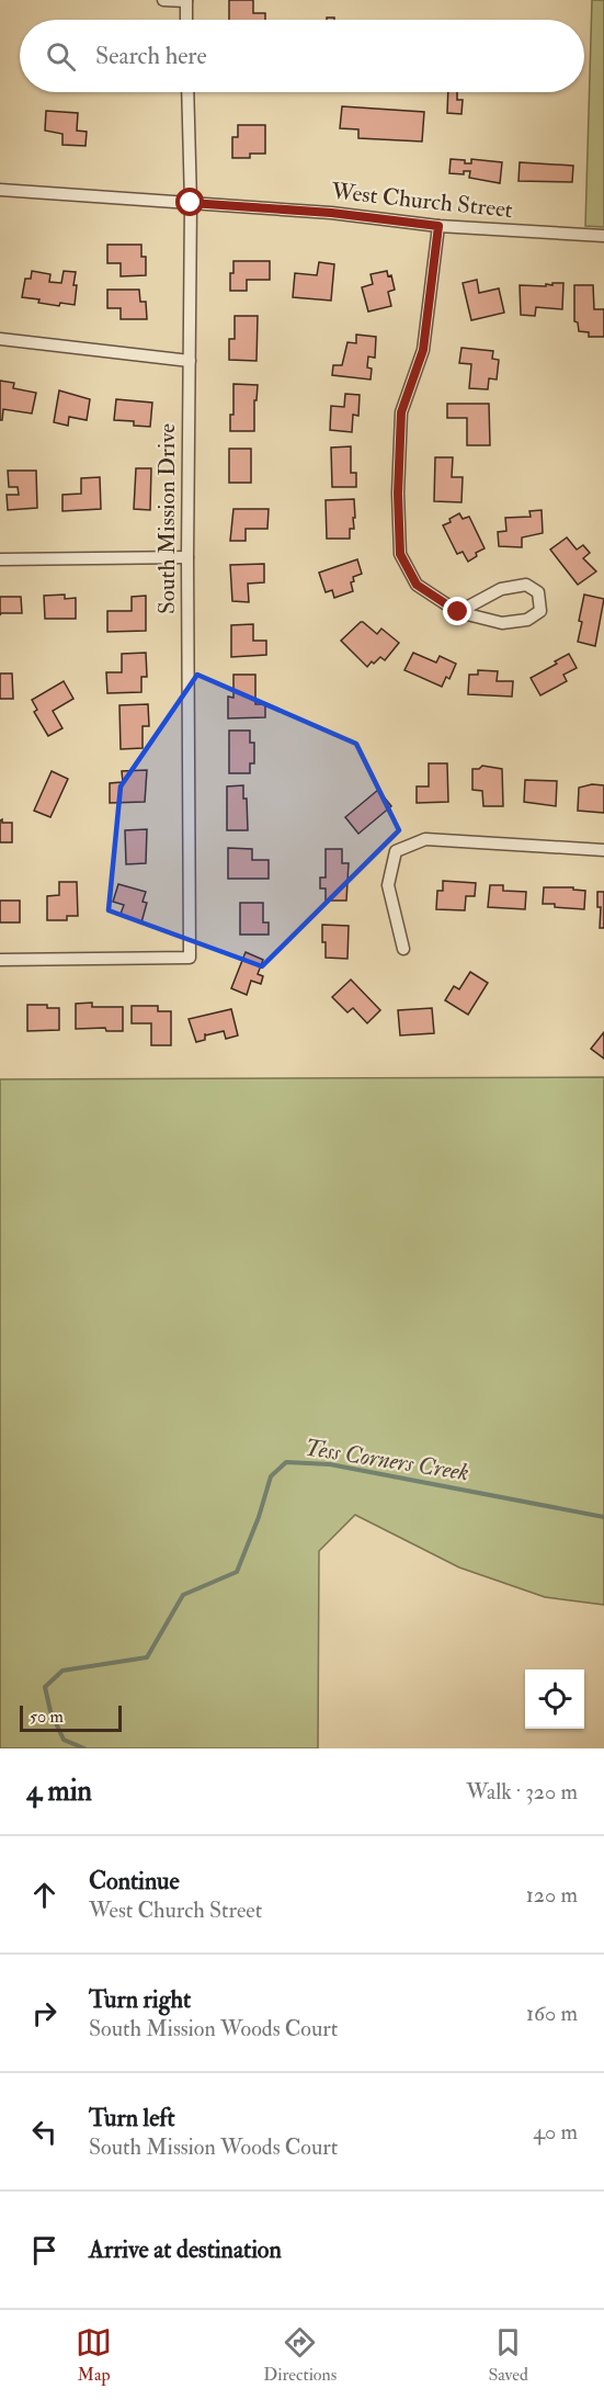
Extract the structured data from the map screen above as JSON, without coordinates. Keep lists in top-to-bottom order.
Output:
{
  "streets": {
    "street": ["West Church Street", "South Mission Drive"]
  },
  "crossings": [
    ["West Church Street", "South Mission Drive"]
  ],
  "water": ["Tess Corners Creek"],
  "scale_bar": "50 m",
  "page": {
    "search": "Search here",
    "scale": "50 m",
    "heading": ["4 min", "Walk · 320 m"],
    "list": [
      ["Continue", "West Church Street", "120 m"],
      ["Turn right", "South Mission Woods Court", "160 m"],
      ["Turn left", "South Mission Woods Court", "40 m"],
      "Arrive at destination"
    ],
    "nav": ["Map", "Directions", "Saved"]
  }
}
